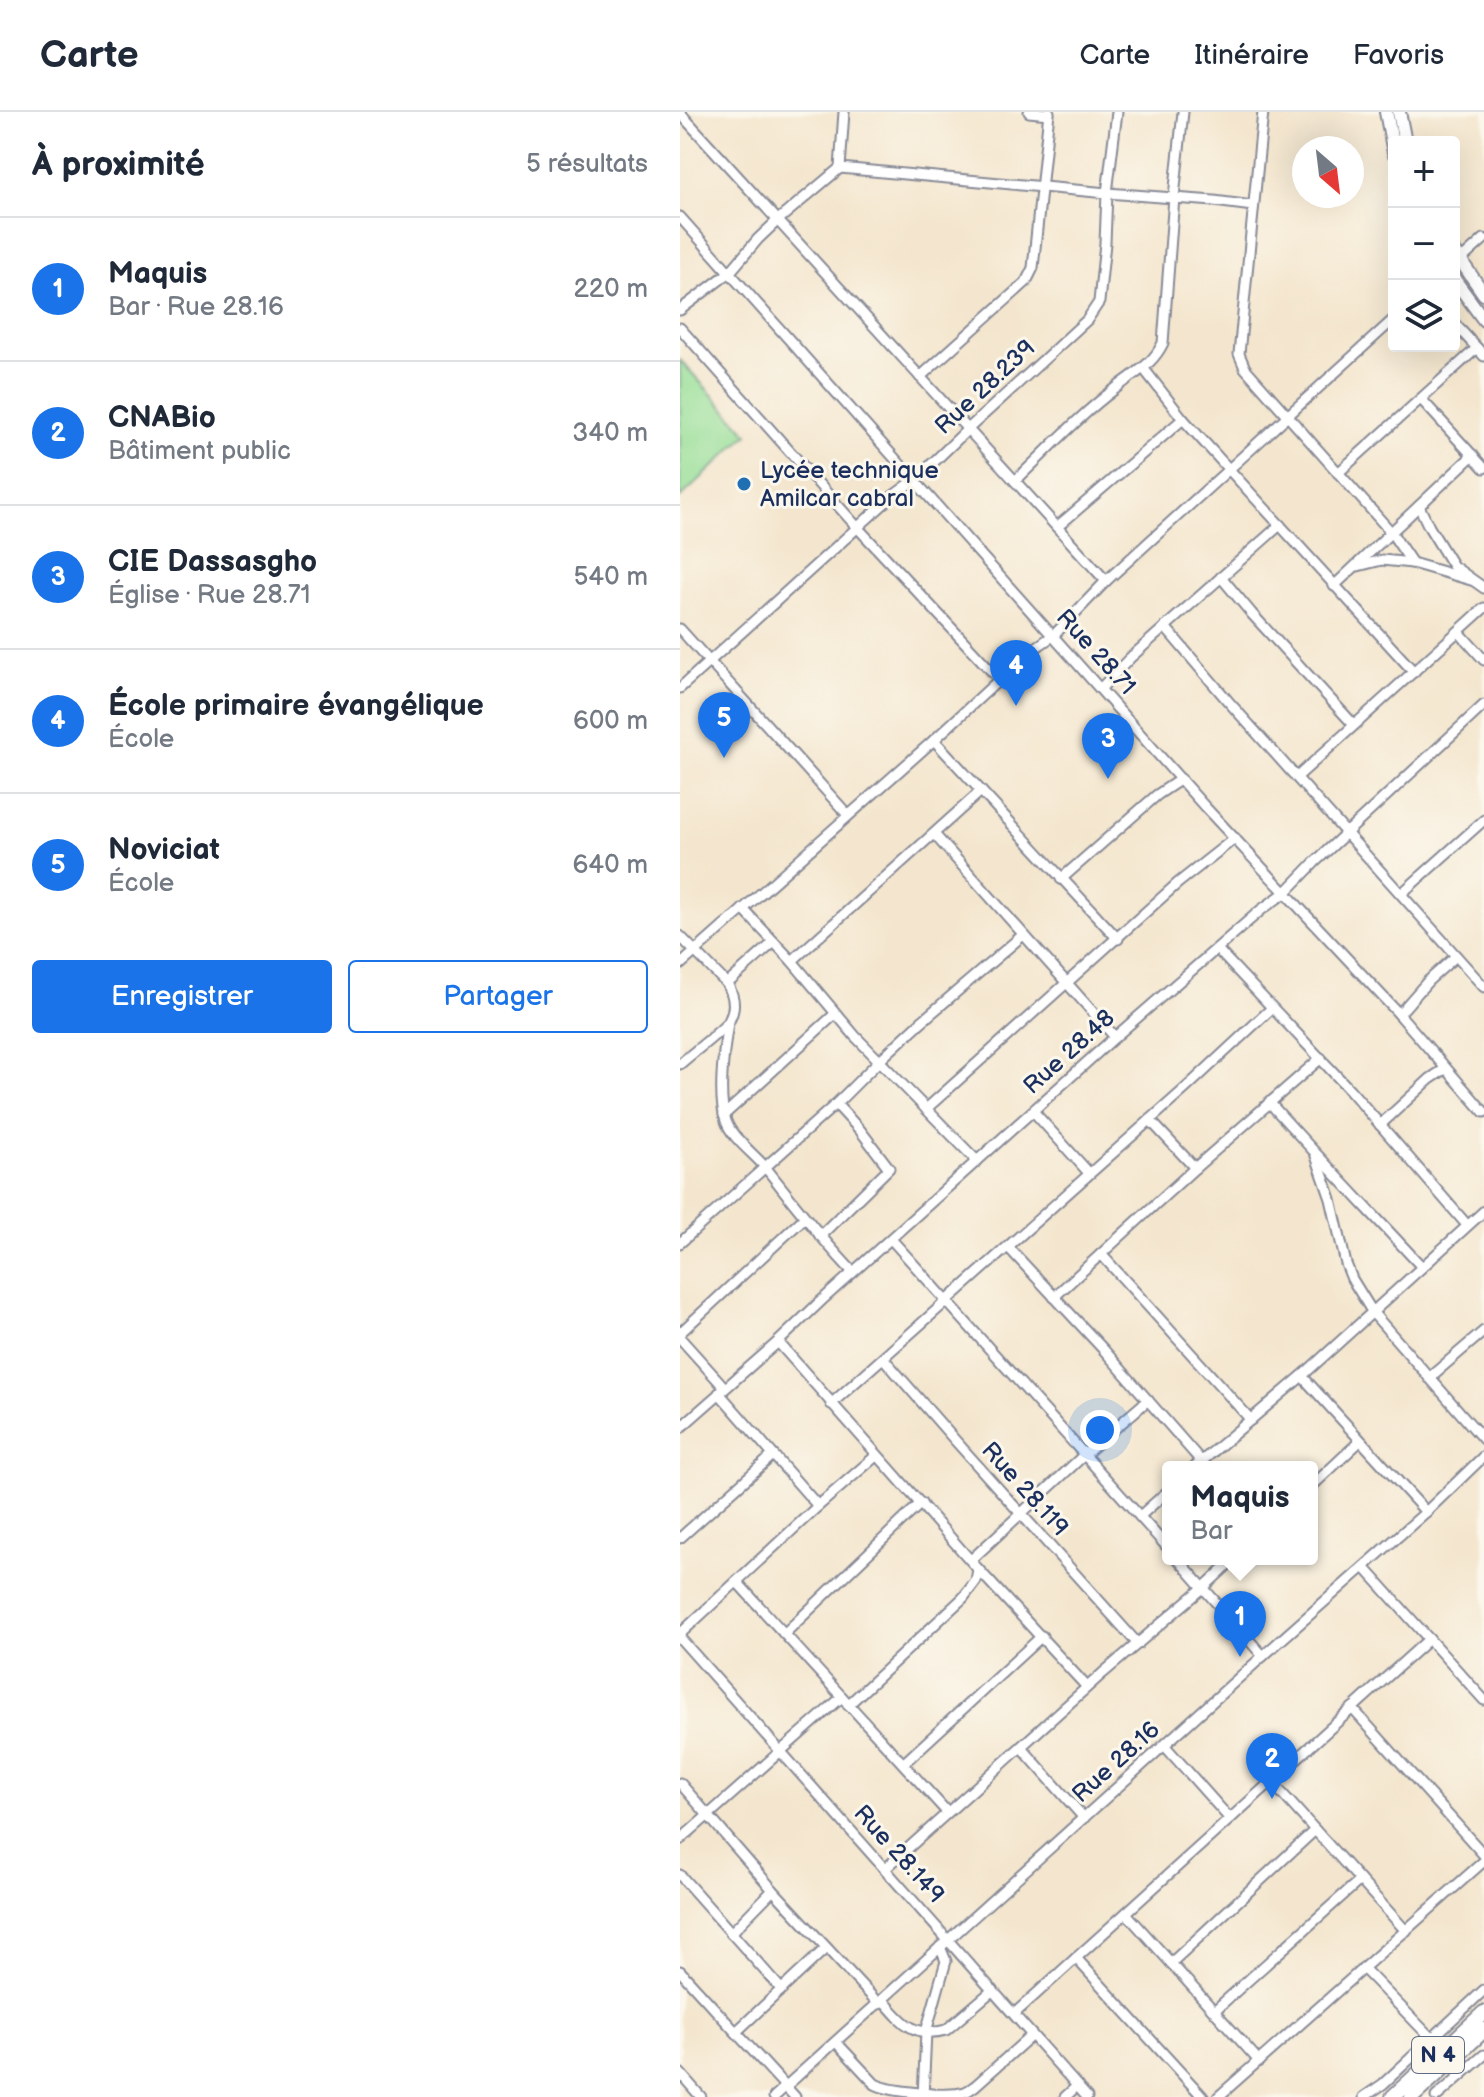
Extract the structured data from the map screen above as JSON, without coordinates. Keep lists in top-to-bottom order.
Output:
{
  "streets": {
    "highway": ["N 4"],
    "street": [
      "Rue 28.239",
      "Rue 28.71",
      "Rue 28.48",
      "Rue 28.119",
      "Rue 28.16",
      "Rue 28.149"
    ]
  },
  "crossings": [
    ["Rue 28.239", "Rue 28.71"],
    ["Rue 28.71", "Rue 28.48"],
    ["Rue 28.16", "Rue 28.149"]
  ],
  "places": ["Lycée technique Amilcar cabral"],
  "north": "bottom right",
  "page": {
    "header": "Carte",
    "nav": ["Carte", "Itinéraire", "Favoris"],
    "heading": ["À proximité", "5 résultats"],
    "map_buttons": ["+", "−"],
    "list": [
      {
        "mark": "1",
        "name": "Maquis",
        "note": "Bar · Rue 28.16",
        "value": "220 m"
      },
      {
        "mark": "2",
        "name": "CNABio",
        "note": "Bâtiment public",
        "value": "340 m"
      },
      {
        "mark": "3",
        "name": "CIE Dassasgho",
        "note": "Église · Rue 28.71",
        "value": "540 m"
      },
      {
        "mark": "4",
        "name": "École primaire évangélique",
        "note": "École",
        "value": "600 m"
      },
      {
        "mark": "5",
        "name": "Noviciat",
        "note": "École",
        "value": "640 m"
      }
    ],
    "pins": [
      "4",
      "5",
      "3",
      "1",
      "2"
    ],
    "buttons": ["Enregistrer", "Partager"],
    "popup": ["Maquis", "Bar"]
  }
}
